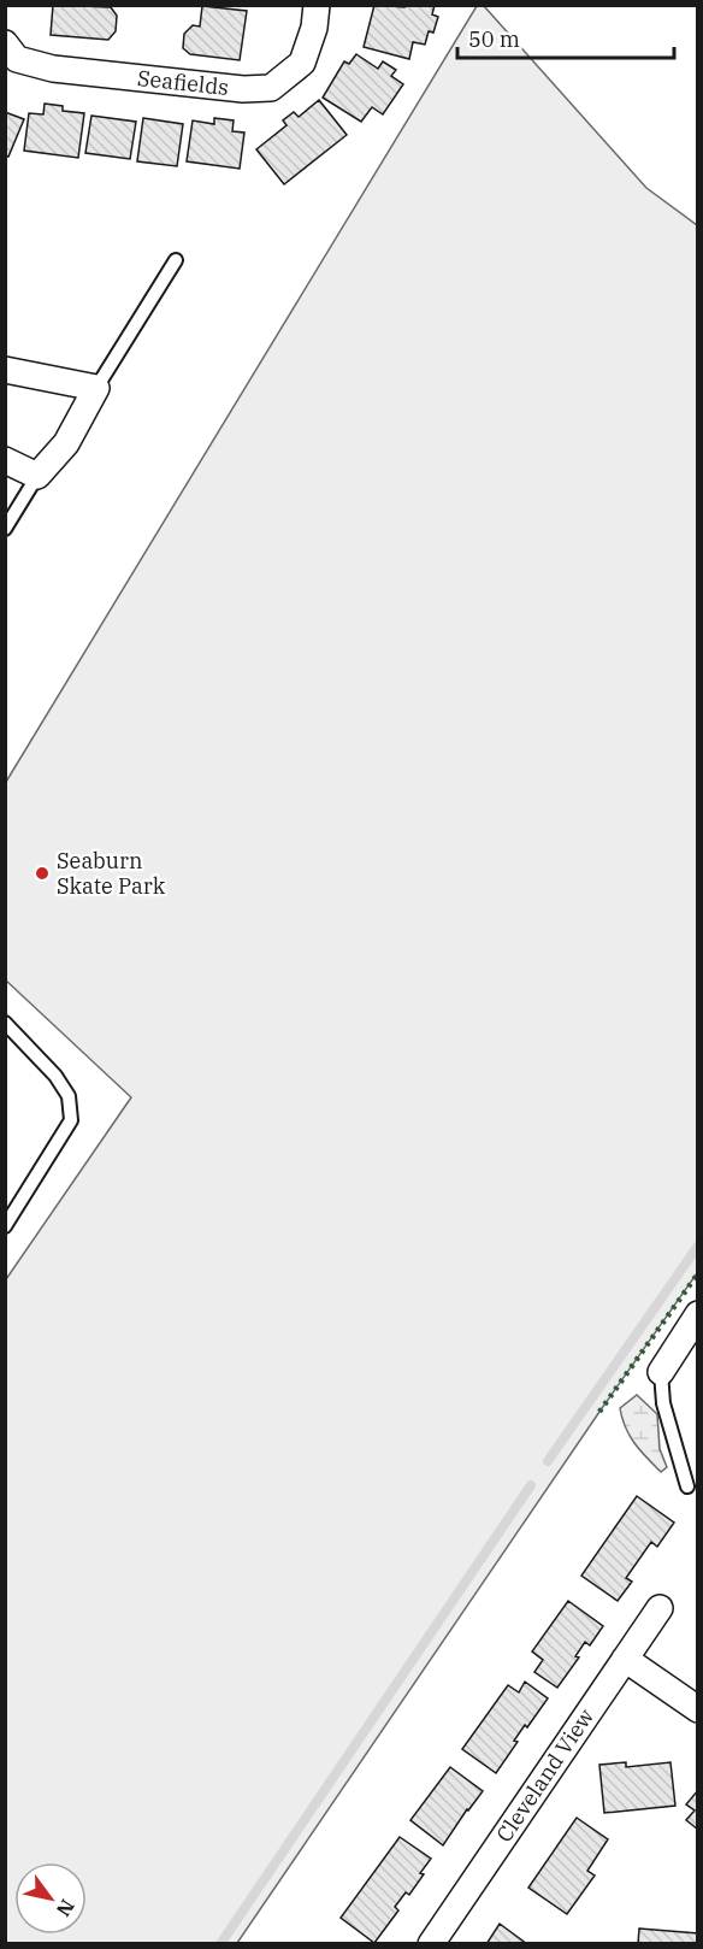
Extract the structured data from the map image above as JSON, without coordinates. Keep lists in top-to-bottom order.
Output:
{
  "streets": {
    "street": ["Seafields", "Cleveland View"]
  },
  "places": ["Seaburn Skate Park"],
  "scale_bar": "50 m",
  "north": "bottom right"
}
